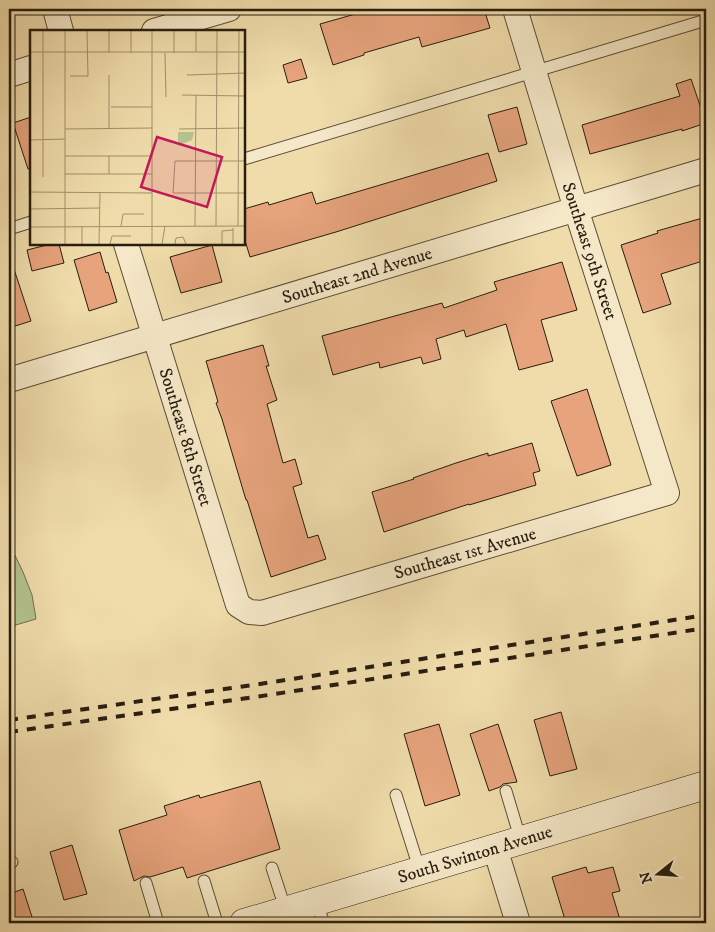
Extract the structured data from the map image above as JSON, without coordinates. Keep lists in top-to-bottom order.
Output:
{
  "streets": {
    "street": [
      "Southeast 9th Street",
      "Southeast 2nd Avenue",
      "Southeast 8th Street",
      "Southeast 1st Avenue",
      "South Swinton Avenue"
    ]
  },
  "crossings": [
    ["Southeast 9th Street", "Southeast 2nd Avenue"],
    ["Southeast 9th Street", "Southeast 1st Avenue"],
    ["Southeast 2nd Avenue", "Southeast 8th Street"],
    ["Southeast 8th Street", "Southeast 1st Avenue"]
  ],
  "north": "left"
}
